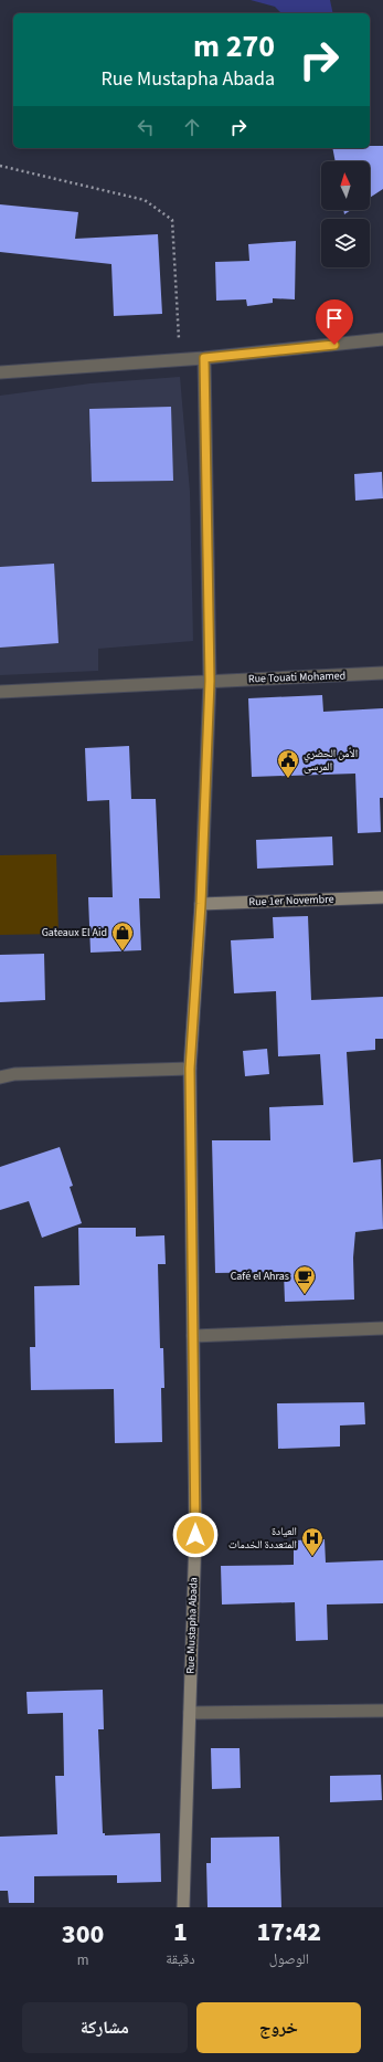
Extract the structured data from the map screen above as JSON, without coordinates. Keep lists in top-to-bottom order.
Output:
{
  "streets": {
    "main road": ["Rue 1er Novembre", "Rue Mustapha Abada"],
    "street": ["Rue Touati Mohamed"]
  },
  "crossings": [
    ["Rue Touati Mohamed", "Rue Mustapha Abada"],
    ["Rue 1er Novembre", "Rue Mustapha Abada"]
  ],
  "places": {
    "public building": ["الأمن الحضري المرسى"],
    "shop": ["Gateaux El Aid"],
    "cafe": ["Café el Ahras"],
    "hospital": ["العيادة المتعددة الخدمات"]
  },
  "north": "top",
  "page": {
    "turn": ["270 m", "Rue Mustapha Abada"],
    "eta": [
      "17:42",
      "الوصول",
      "1",
      "دقيقة",
      "300",
      "m"
    ],
    "buttons": ["خروج", "مشاركة"]
  }
}
